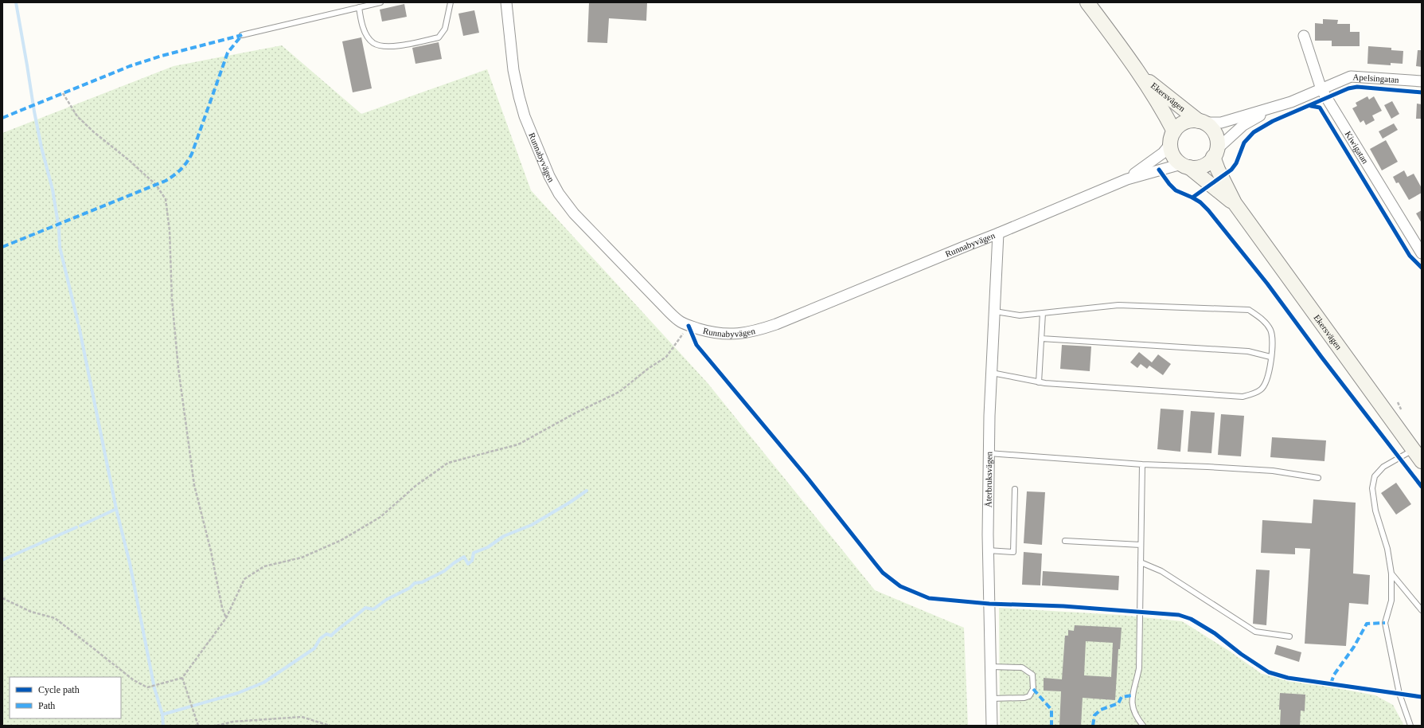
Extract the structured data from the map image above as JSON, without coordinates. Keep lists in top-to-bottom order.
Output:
{
  "streets": {
    "main road": ["Ekersvägen"],
    "street": [
      "Apelsingatan",
      "Kiwigatan",
      "Runnabyvägen",
      "Återbruksvägen"
    ]
  },
  "crossings": [
    ["Apelsingatan", "Ekersvägen"],
    ["Apelsingatan", "Kiwigatan"],
    ["Apelsingatan", "Runnabyvägen"],
    ["Ekersvägen", "Runnabyvägen"],
    ["Runnabyvägen", "Återbruksvägen"]
  ],
  "legend": ["Cycle path", "Path"]
}
